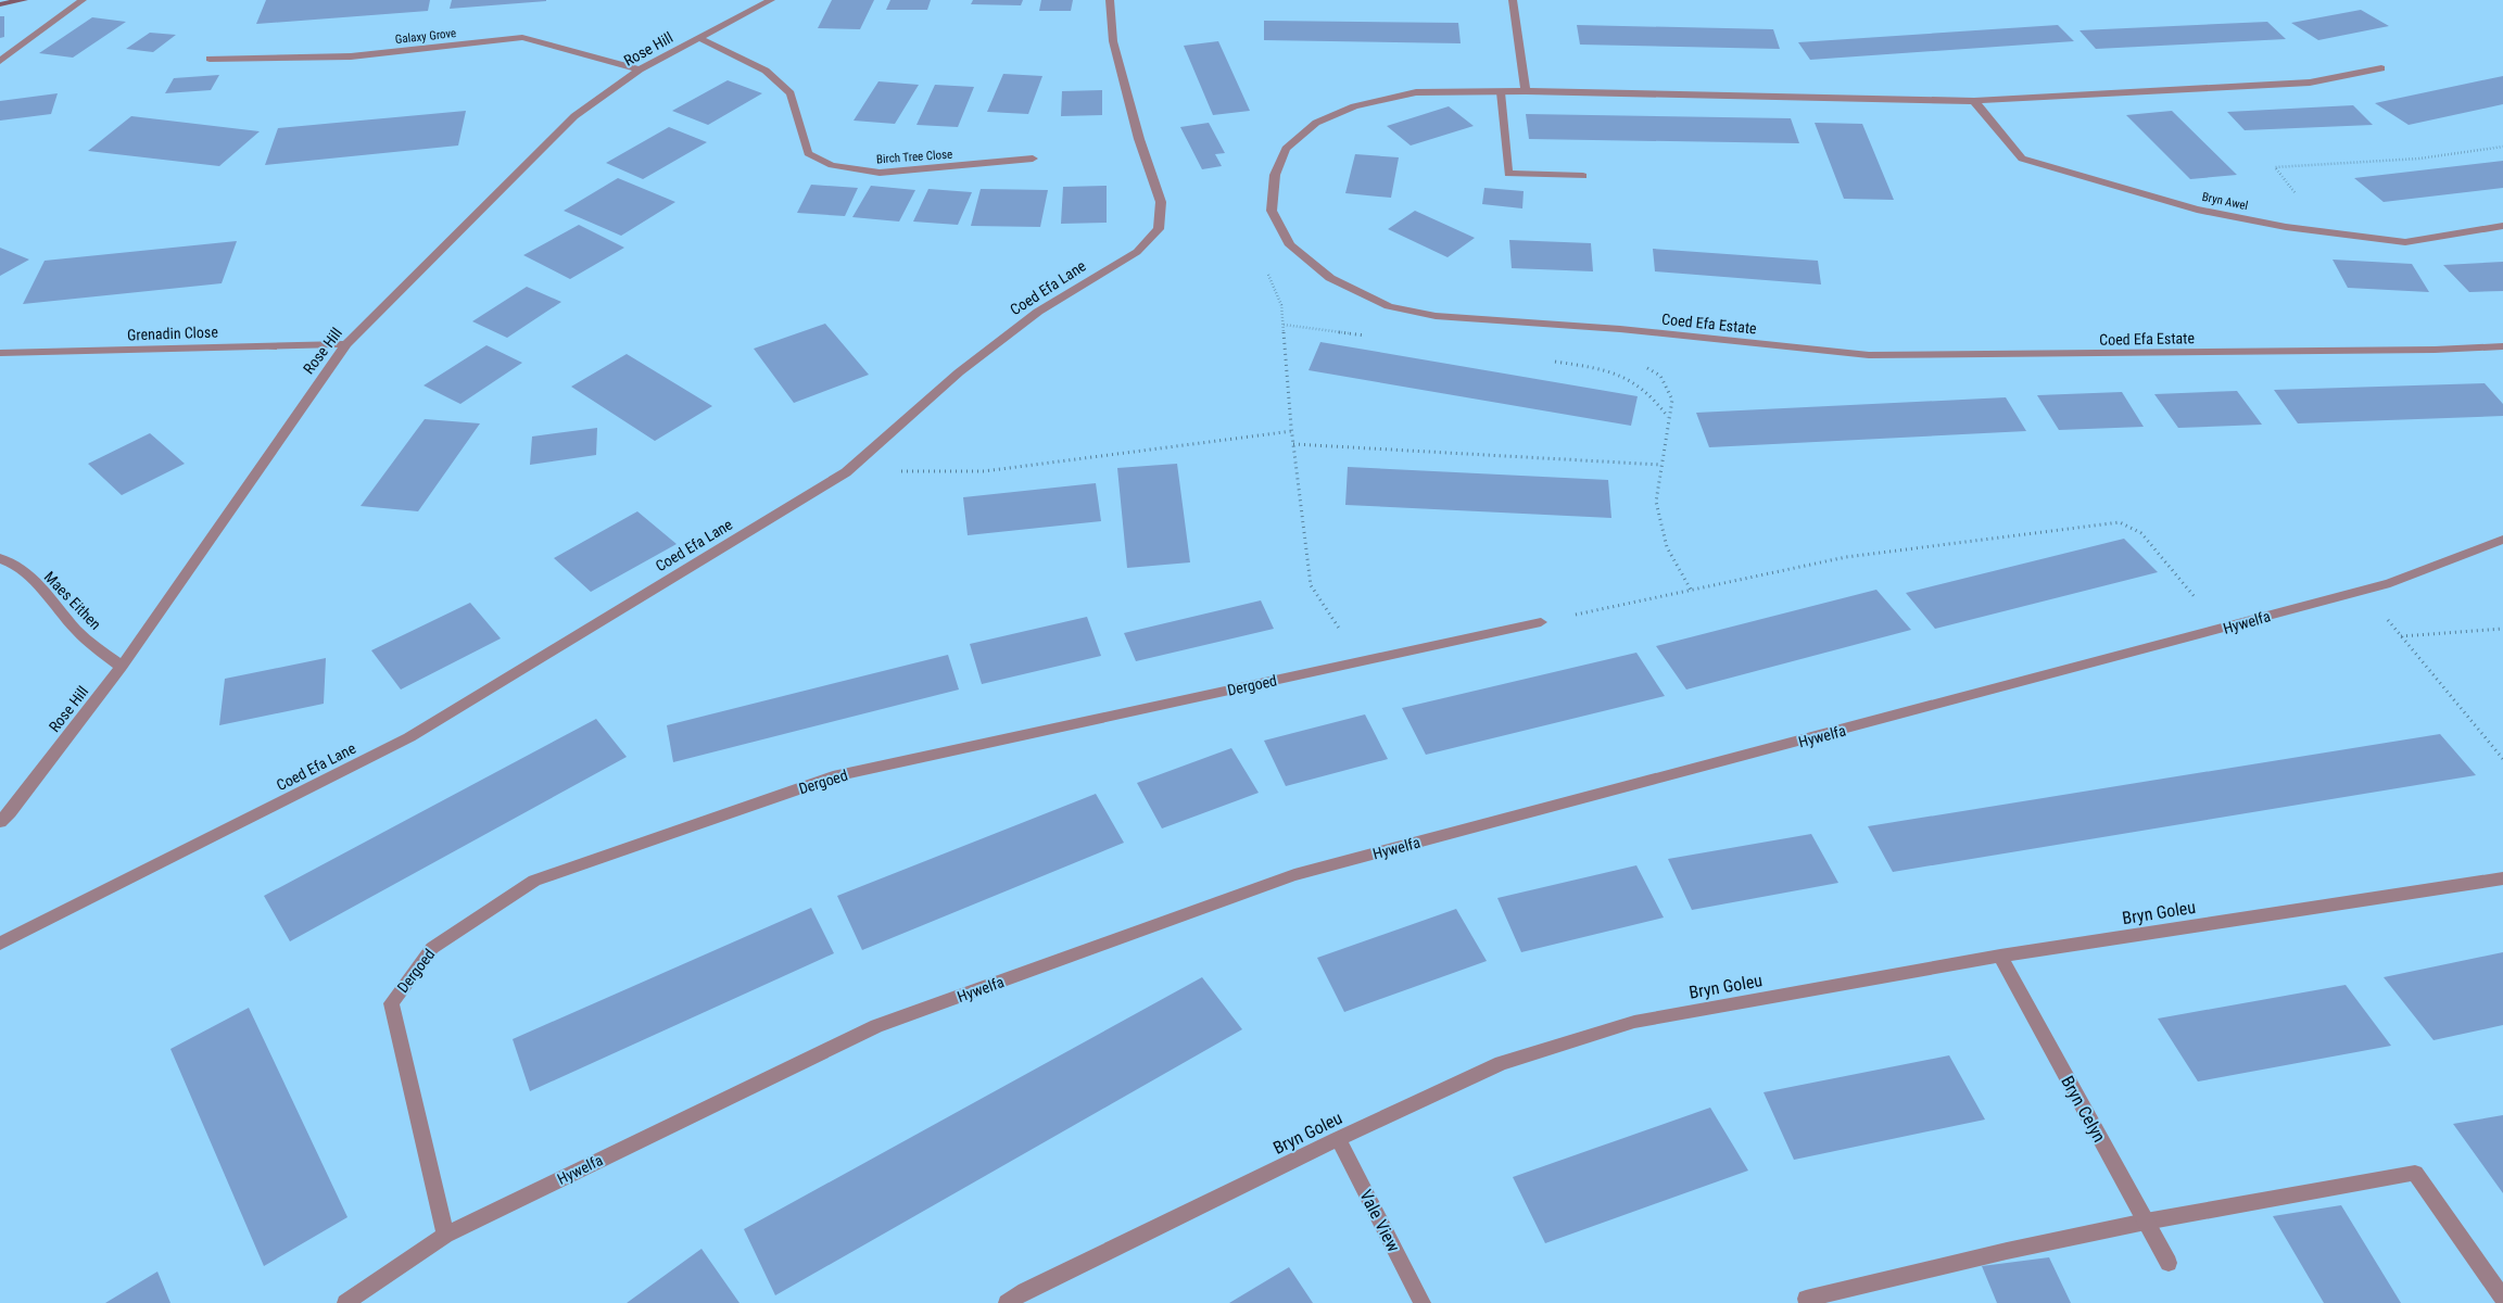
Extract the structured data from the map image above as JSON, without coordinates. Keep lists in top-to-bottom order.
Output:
{
  "streets": {
    "street": [
      "Galaxy Grove",
      "Rose Hill",
      "Birch Tree Close",
      "Bryn Awel",
      "Coed Efa Lane",
      "Coed Efa Estate",
      "Grenadin Close",
      "Maes Eithen",
      "Hywelfa",
      "Dergoed",
      "Bryn Goleu",
      "Bryn Celyn",
      "Vale View"
    ]
  },
  "crossings": [
    ["Galaxy Grove", "Rose Hill"],
    ["Rose Hill", "Birch Tree Close"],
    ["Rose Hill", "Grenadin Close"],
    ["Rose Hill", "Maes Eithen"],
    ["Bryn Awel", "Coed Efa Estate"],
    ["Hywelfa", "Dergoed"],
    ["Bryn Goleu", "Bryn Celyn"],
    ["Bryn Goleu", "Vale View"]
  ]
}
